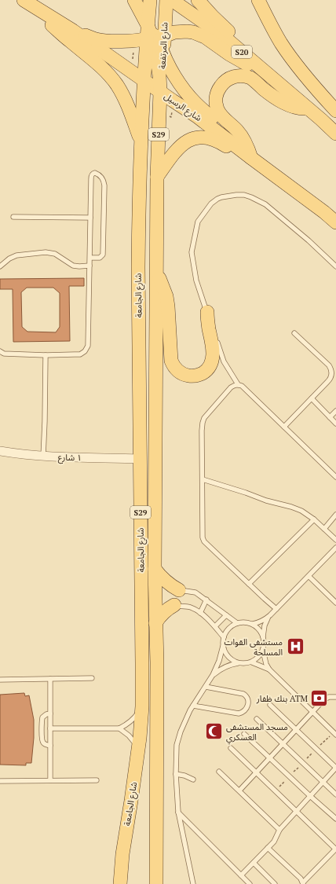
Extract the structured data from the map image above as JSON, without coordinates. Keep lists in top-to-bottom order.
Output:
{
  "streets": {
    "main road": [
      "شارع المرتفعة",
      "S20",
      "شارع الرسيل",
      "S29",
      "شارع الجامعة"
    ],
    "street": ["١ شارع"]
  },
  "crossings": [
    ["شارع المرتفعة", "شارع الرسيل"],
    ["شارع المرتفعة", "S29"],
    ["شارع الرسيل", "S29"],
    ["S29", "شارع الجامعة"],
    ["شارع الجامعة", "١ شارع"]
  ],
  "places": {
    "hospital": ["مستشفى القوات المسلحة"],
    "bank": ["بنك ظفار ATM"],
    "mosque": ["مسجد المستشفى العسكري"]
  }
}
